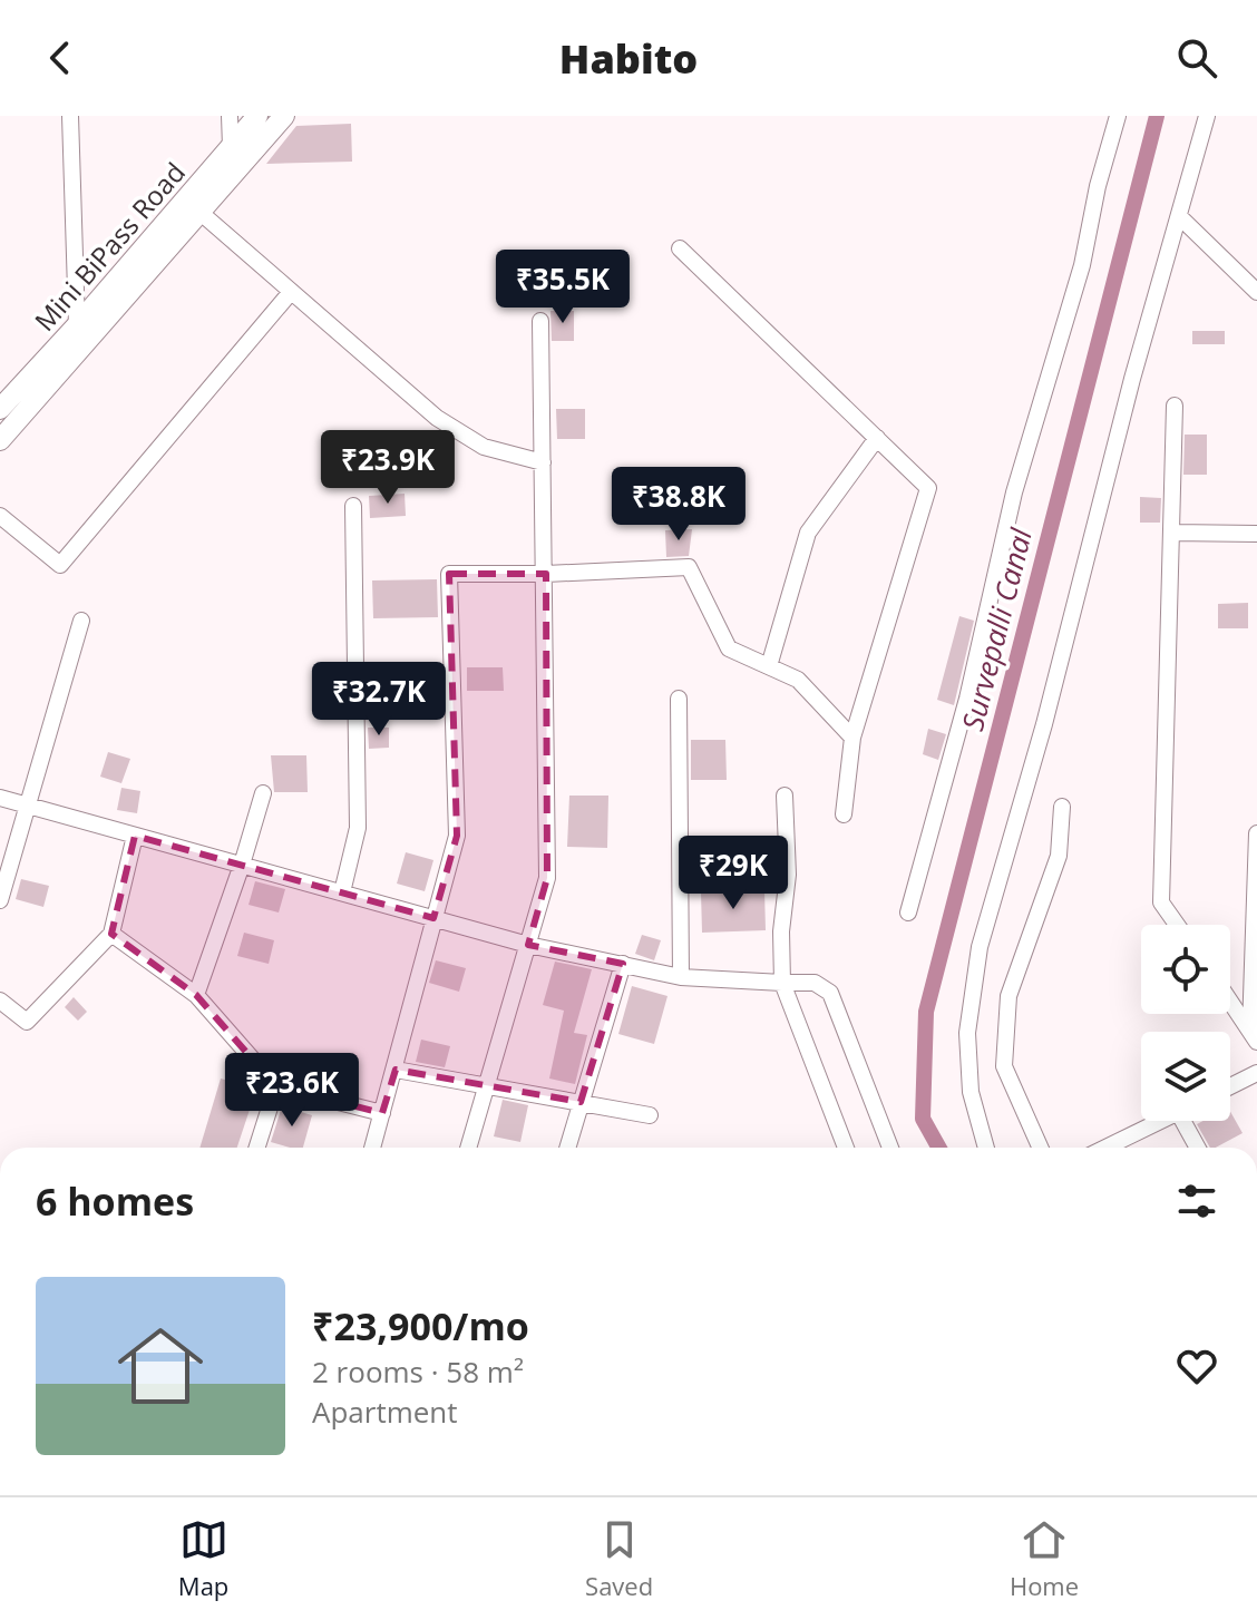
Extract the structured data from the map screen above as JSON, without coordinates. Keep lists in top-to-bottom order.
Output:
{
  "streets": {
    "main road": ["Mini BiPass Road"]
  },
  "water": ["Survepalli Canal"],
  "page": {
    "header": "Habito",
    "price": [
      "₹35.5K",
      "₹23.9K",
      "₹38.8K",
      "₹32.7K",
      "₹29K",
      "₹23.6K"
    ],
    "heading": "6 homes",
    "list": [
      {
        "name": "₹23,900/mo",
        "note": "2 rooms · 58 m² · Apartment"
      }
    ],
    "tabs": ["Map", "Saved", "Home"]
  }
}
